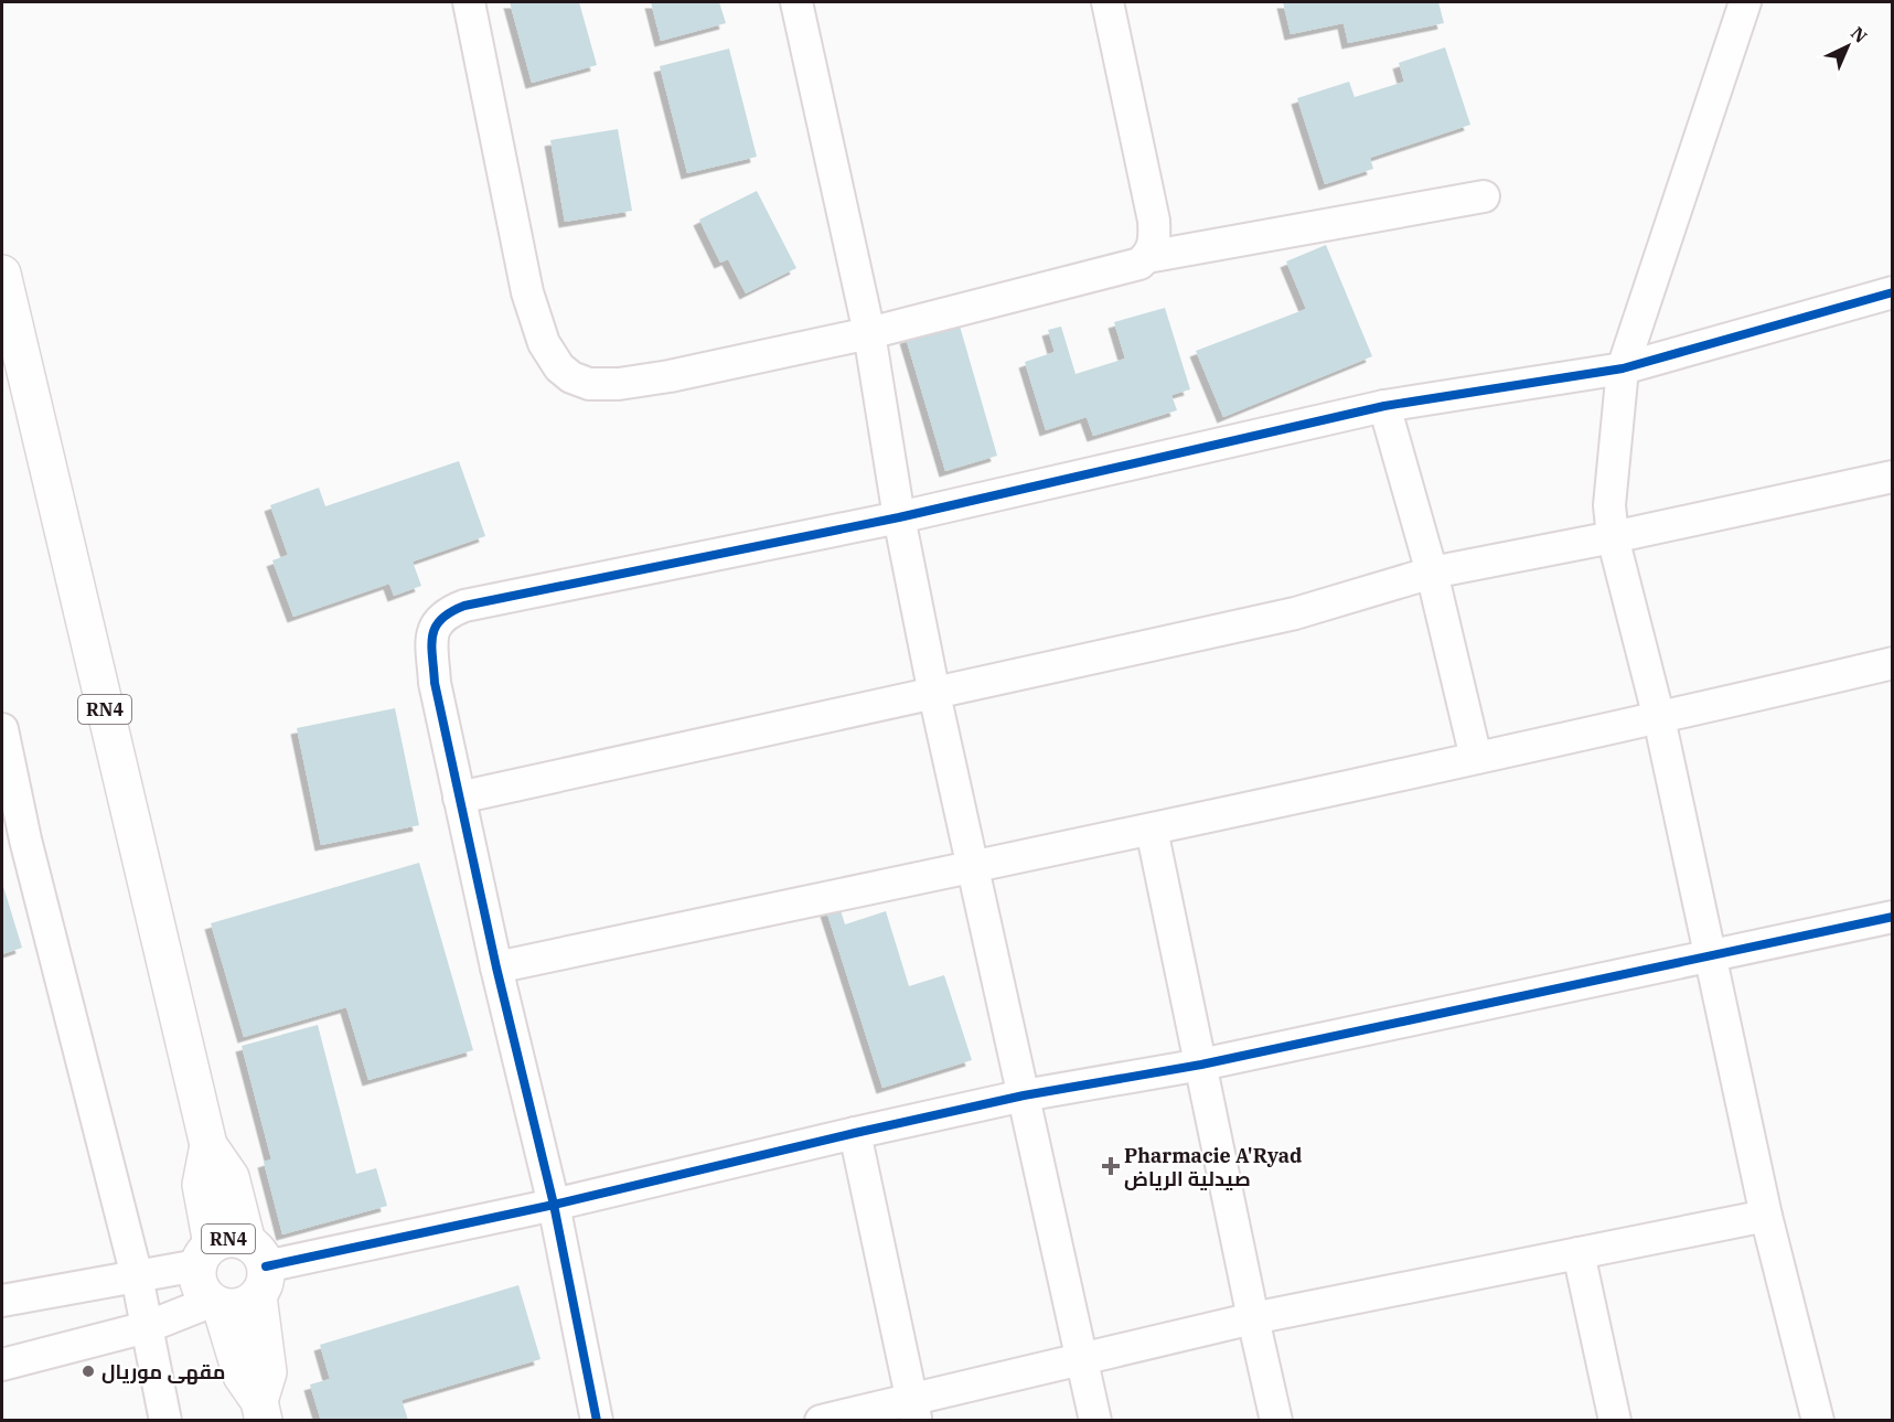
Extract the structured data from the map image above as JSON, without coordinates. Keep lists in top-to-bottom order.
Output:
{
  "streets": {
    "main road": ["RN4"]
  },
  "places": {
    "health": ["Pharmacie A'Ryad صيدلية الرياض"],
    "other": ["مقهى موريال"]
  },
  "north": "top right"
}
